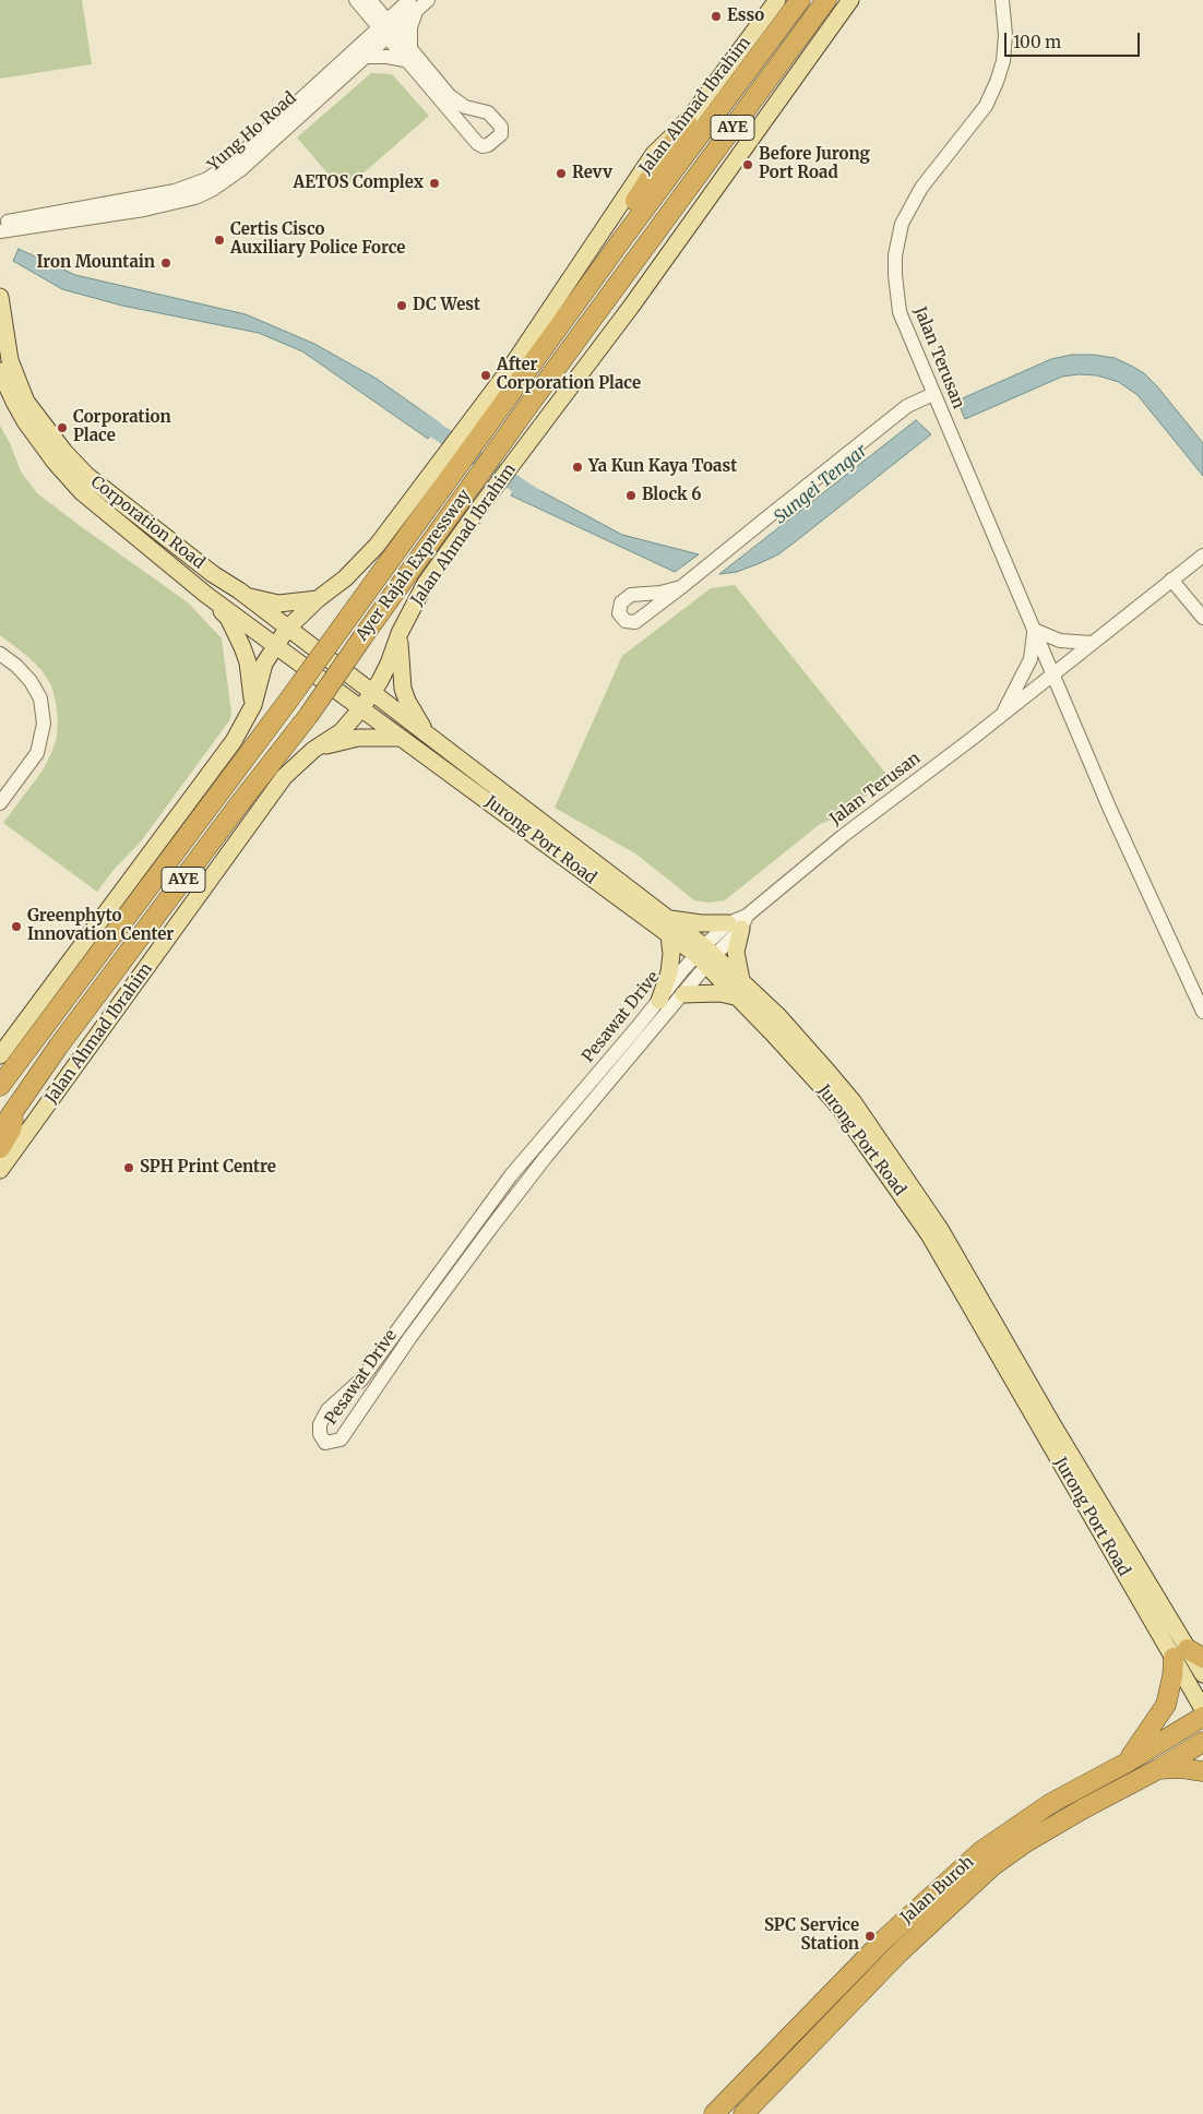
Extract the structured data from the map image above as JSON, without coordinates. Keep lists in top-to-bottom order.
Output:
{
  "streets": {
    "highway": ["AYE", "Ayer Rajah Expressway", "Jalan Buroh"],
    "main road": ["Jalan Ahmad Ibrahim", "Corporation Road", "Jurong Port Road"],
    "street": ["Yung Ho Road", "Jalan Terusan", "Pesawat Drive"]
  },
  "crossings": [
    ["Jalan Ahmad Ibrahim", "Corporation Road"],
    ["Jalan Ahmad Ibrahim", "Ayer Rajah Expressway"],
    ["Jalan Ahmad Ibrahim", "Jurong Port Road"],
    ["Jalan Terusan", "Jurong Port Road"],
    ["Jalan Terusan", "Pesawat Drive"],
    ["Corporation Road", "Jurong Port Road"],
    ["Jurong Port Road", "Pesawat Drive"]
  ],
  "water": ["Sungei Tengar"],
  "places": [
    "Esso",
    "Before Jurong Port Road",
    "Revv",
    "AETOS Complex",
    "Certis Cisco Auxiliary Police Force",
    "Iron Mountain",
    "DC West",
    "After Corporation Place",
    "Corporation Place",
    "Ya Kun Kaya Toast",
    "Block 6",
    "Greenphyto Innovation Center",
    "SPH Print Centre",
    "SPC Service Station"
  ],
  "scale_bar": "100 m"
}
